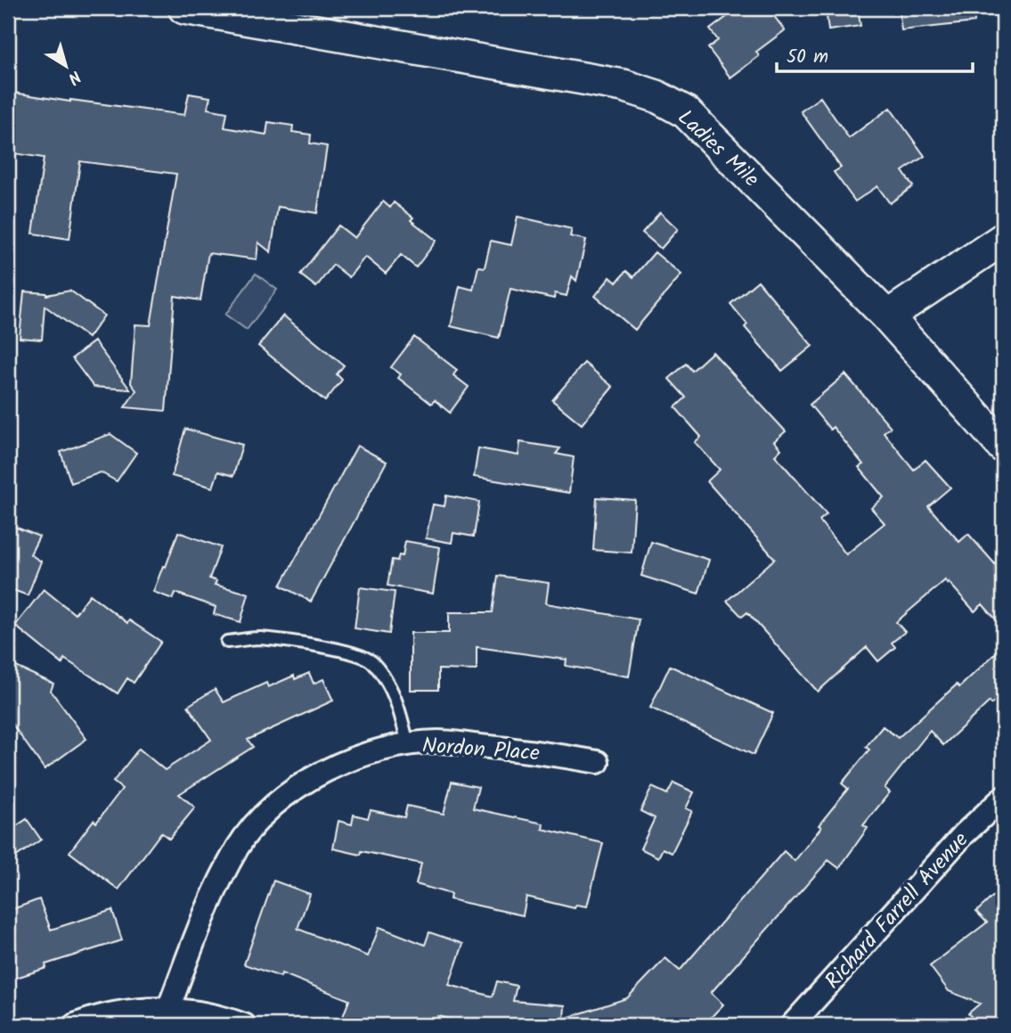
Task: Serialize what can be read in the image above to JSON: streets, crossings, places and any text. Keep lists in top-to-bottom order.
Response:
{
  "streets": {
    "main road": ["Ladies Mile"],
    "street": ["Nordon Place", "Richard Farrell Avenue"]
  },
  "scale_bar": "50 m",
  "north": "bottom right"
}
